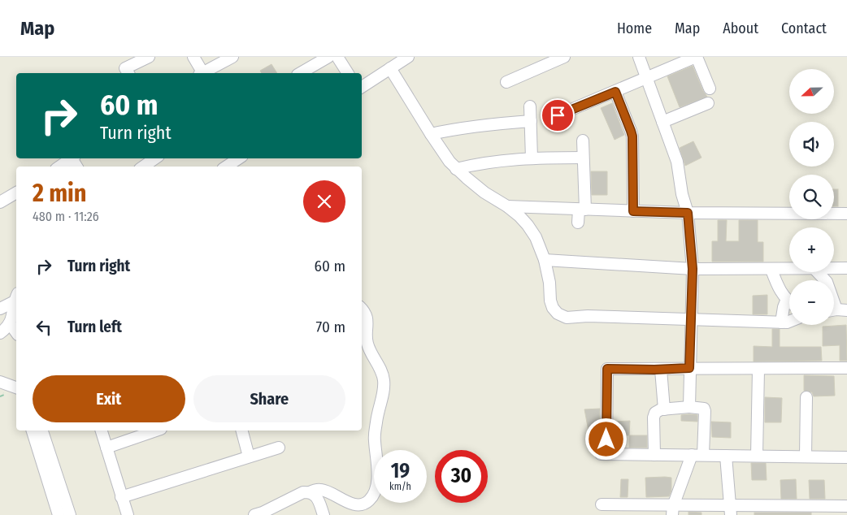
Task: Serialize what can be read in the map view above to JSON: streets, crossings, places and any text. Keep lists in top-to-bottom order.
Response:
{
  "north": "left",
  "page": {
    "header": "Map",
    "nav": [
      "Home",
      "Map",
      "About",
      "Contact"
    ],
    "map_buttons": ["+", "−"],
    "turn": ["60 m", "Turn right"],
    "heading": ["2 min", "480 m · 11:26"],
    "list": [
      {
        "name": "Turn right",
        "value": "60 m"
      },
      {
        "name": "Turn left",
        "value": "70 m"
      }
    ],
    "buttons": ["Exit", "Share"],
    "speed": "19 km/h",
    "limit": "30"
  }
}
